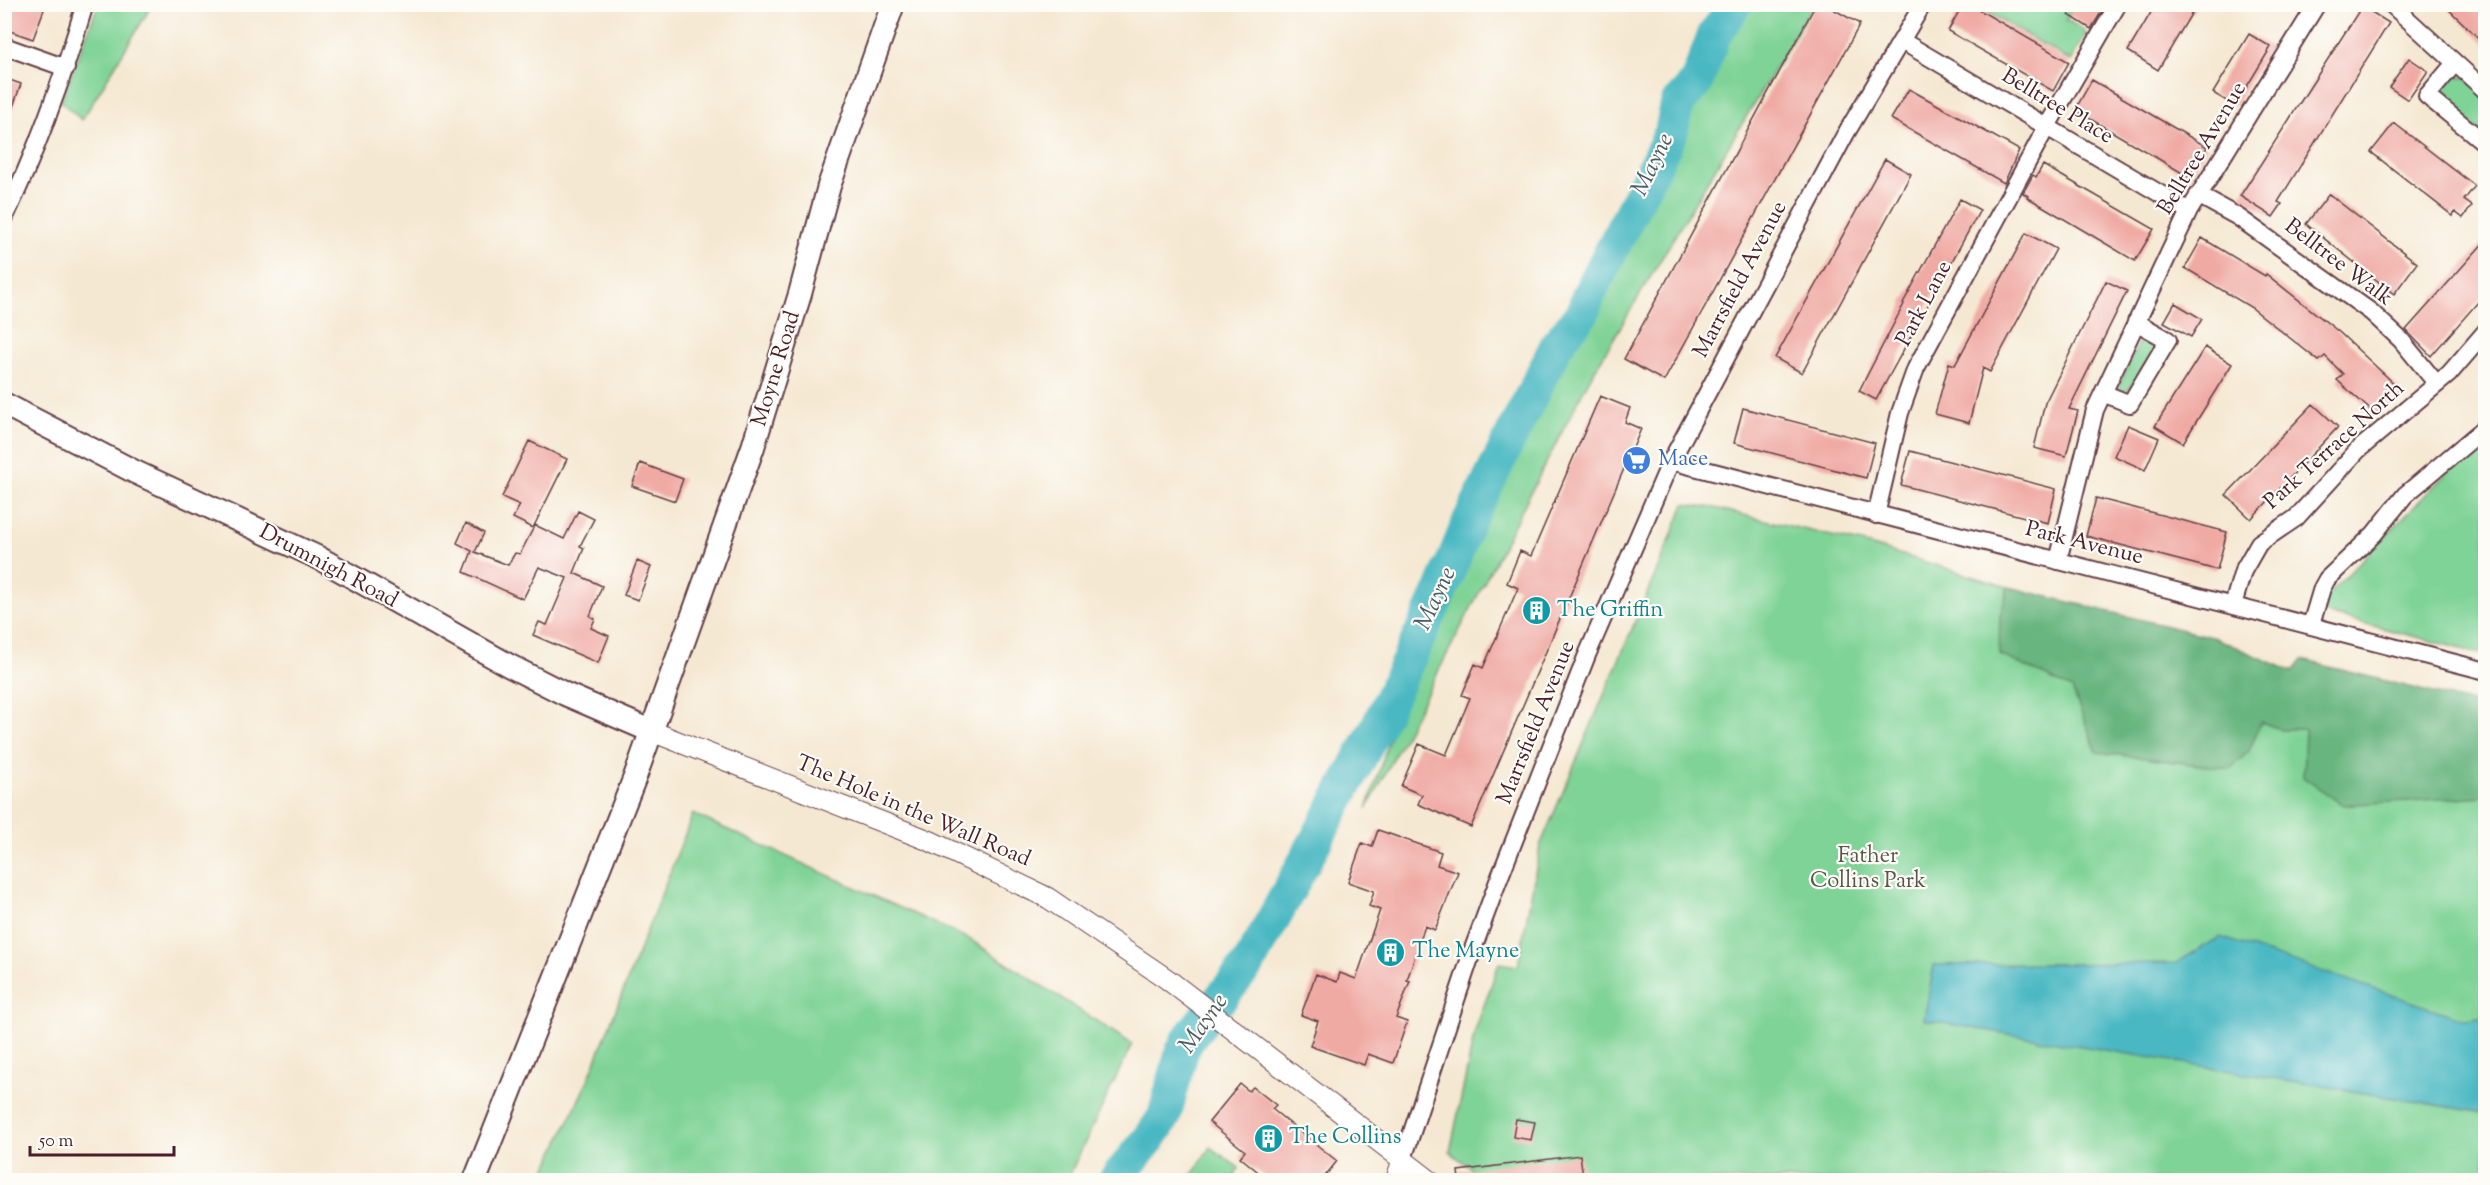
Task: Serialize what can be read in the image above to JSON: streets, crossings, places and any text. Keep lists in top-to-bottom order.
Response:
{
  "streets": {
    "main road": ["Moyne Road", "Drumnigh Road"],
    "street": [
      "Belltree Place",
      "Belltree Avenue",
      "Belltree Walk",
      "Marrsfield Avenue",
      "Park Lane",
      "Park Terrace North",
      "Park Avenue",
      "The Hole in the Wall Road"
    ]
  },
  "crossings": [
    ["Belltree Place", "Belltree Avenue"],
    ["Belltree Place", "Marrsfield Avenue"],
    ["Belltree Place", "Park Lane"],
    ["Belltree Avenue", "Belltree Walk"],
    ["Belltree Avenue", "Park Avenue"],
    ["Belltree Walk", "Park Terrace North"],
    ["Marrsfield Avenue", "Park Avenue"],
    ["Marrsfield Avenue", "The Hole in the Wall Road"],
    ["Park Lane", "Park Avenue"],
    ["Moyne Road", "Drumnigh Road"],
    ["Moyne Road", "The Hole in the Wall Road"],
    ["Park Terrace North", "Park Avenue"],
    ["Drumnigh Road", "The Hole in the Wall Road"]
  ],
  "water": ["Mayne"],
  "parks": ["Father Collins Park"],
  "places": {
    "supermarket": ["Mace"],
    "building": ["The Griffin", "The Mayne", "The Collins"]
  },
  "scale_bar": "50 m"
}
